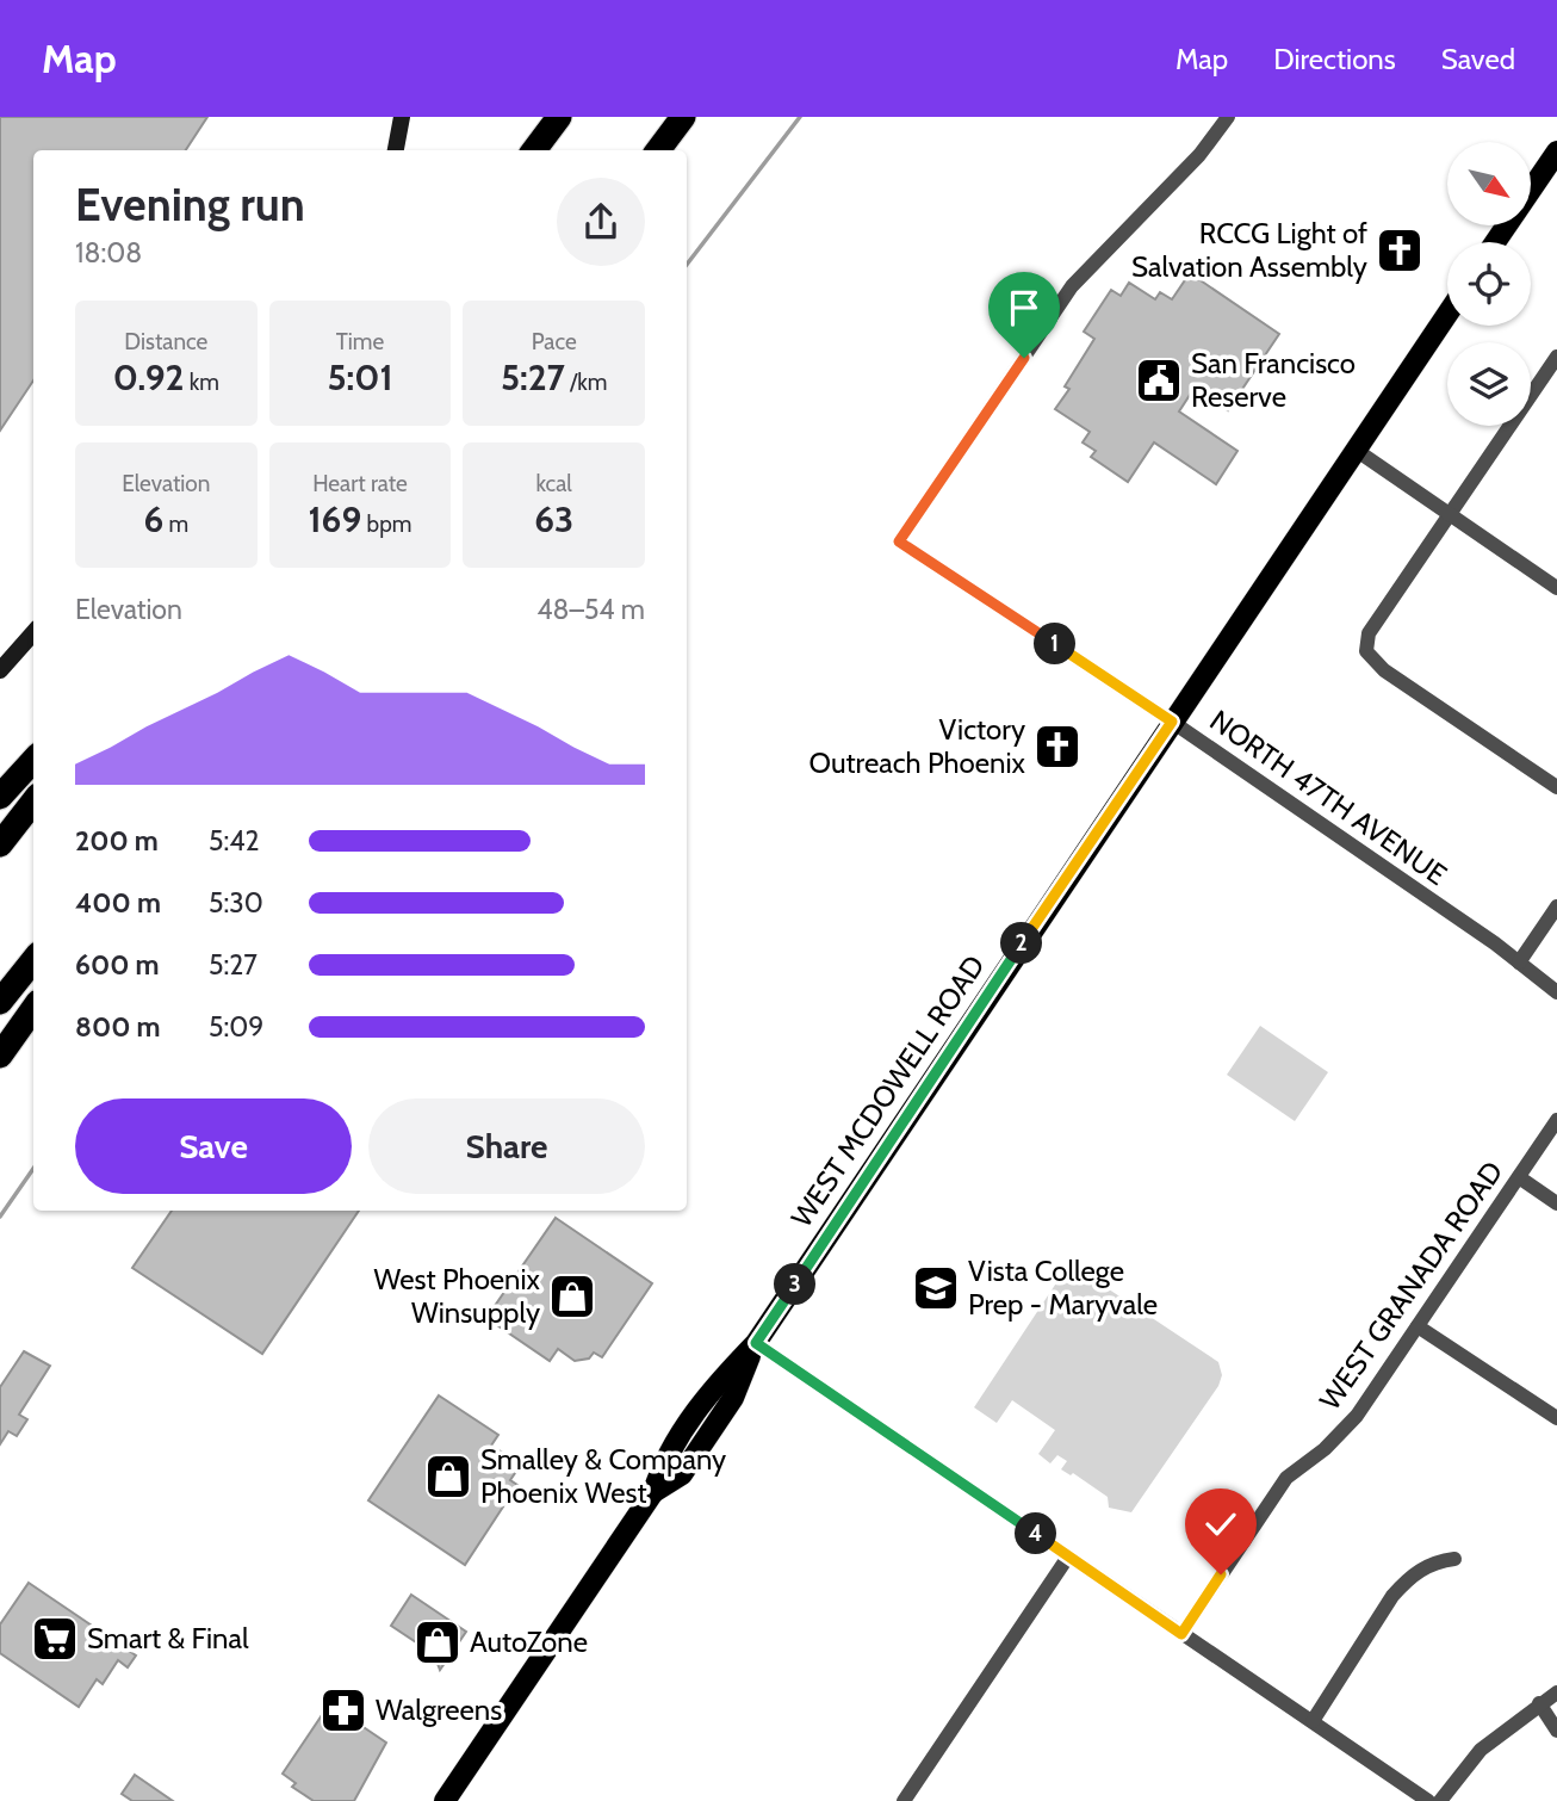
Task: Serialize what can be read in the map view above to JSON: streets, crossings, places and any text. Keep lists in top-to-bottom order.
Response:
{
  "streets": {
    "main road": ["WEST MCDOWELL ROAD"],
    "street": ["NORTH 47TH AVENUE", "WEST GRANADA ROAD"]
  },
  "crossings": [
    ["NORTH 47TH AVENUE", "WEST MCDOWELL ROAD"]
  ],
  "places": {
    "church": ["RCCG Light of Salvation Assembly", "Victory Outreach Phoenix"],
    "public building": ["San Francisco Reserve"],
    "school or university": ["Vista College Prep - Maryvale"],
    "shop": ["West Phoenix Winsupply", "Smalley & Company Phoenix West", "AutoZone"],
    "supermarket": ["Smart & Final"],
    "pharmacy": ["Walgreens"]
  },
  "north": "bottom right",
  "page": {
    "header": "Map",
    "nav": ["Map", "Directions", "Saved"],
    "heading": ["Evening run", "18:08"],
    "stats": [
      ["Distance", "0.92 km"],
      ["Time", "5:01"],
      ["Pace", "5:27 /km"],
      ["Elevation", "6 m"],
      ["Heart rate", "169 bpm"],
      ["kcal", "63"]
    ],
    "chart": ["Elevation", "48–54 m"],
    "pins": [
      "1",
      "2",
      "3",
      "4"
    ],
    "list": [
      {
        "name": "200 m",
        "note": "5:42"
      },
      {
        "name": "400 m",
        "note": "5:30"
      },
      {
        "name": "600 m",
        "note": "5:27"
      },
      {
        "name": "800 m",
        "note": "5:09"
      }
    ],
    "buttons": ["Save", "Share"]
  }
}
